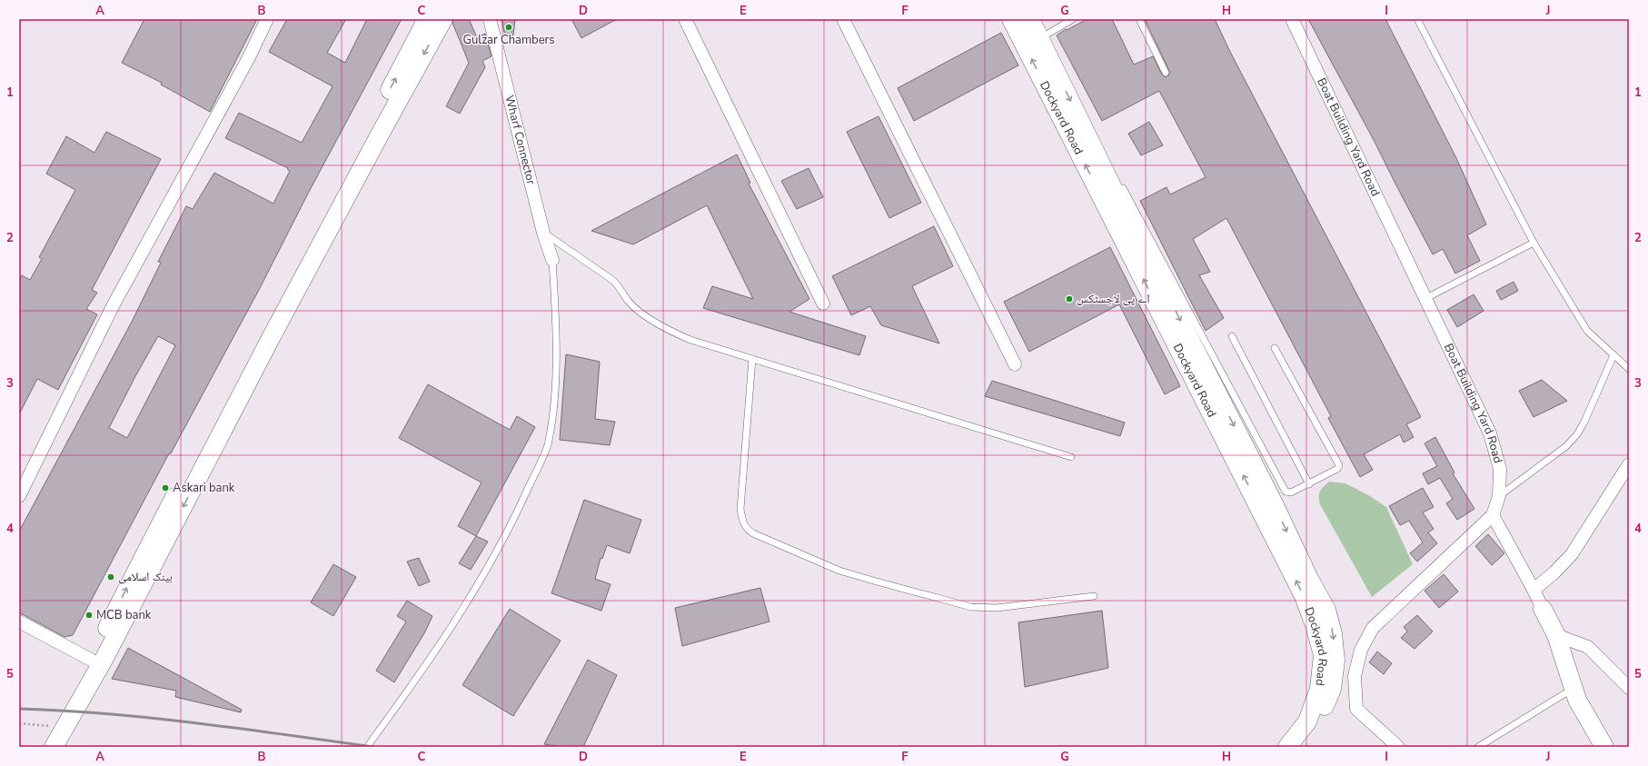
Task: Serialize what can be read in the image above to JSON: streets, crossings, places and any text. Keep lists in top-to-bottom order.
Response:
{
  "streets": {
    "street": ["Dockyard Road", "Boat Building Yard Road", "Wharf Connector"]
  },
  "places": [
    "Gulzar Chambers",
    "اے پی لاجسٹکس",
    "Askari bank",
    "بینک اسلامی",
    "MCB bank"
  ],
  "grid": {
    "columns": [
      "A",
      "B",
      "C",
      "D",
      "E",
      "F",
      "G",
      "H",
      "I",
      "J"
    ],
    "rows": [
      "1",
      "2",
      "3",
      "4",
      "5"
    ]
  }
}
